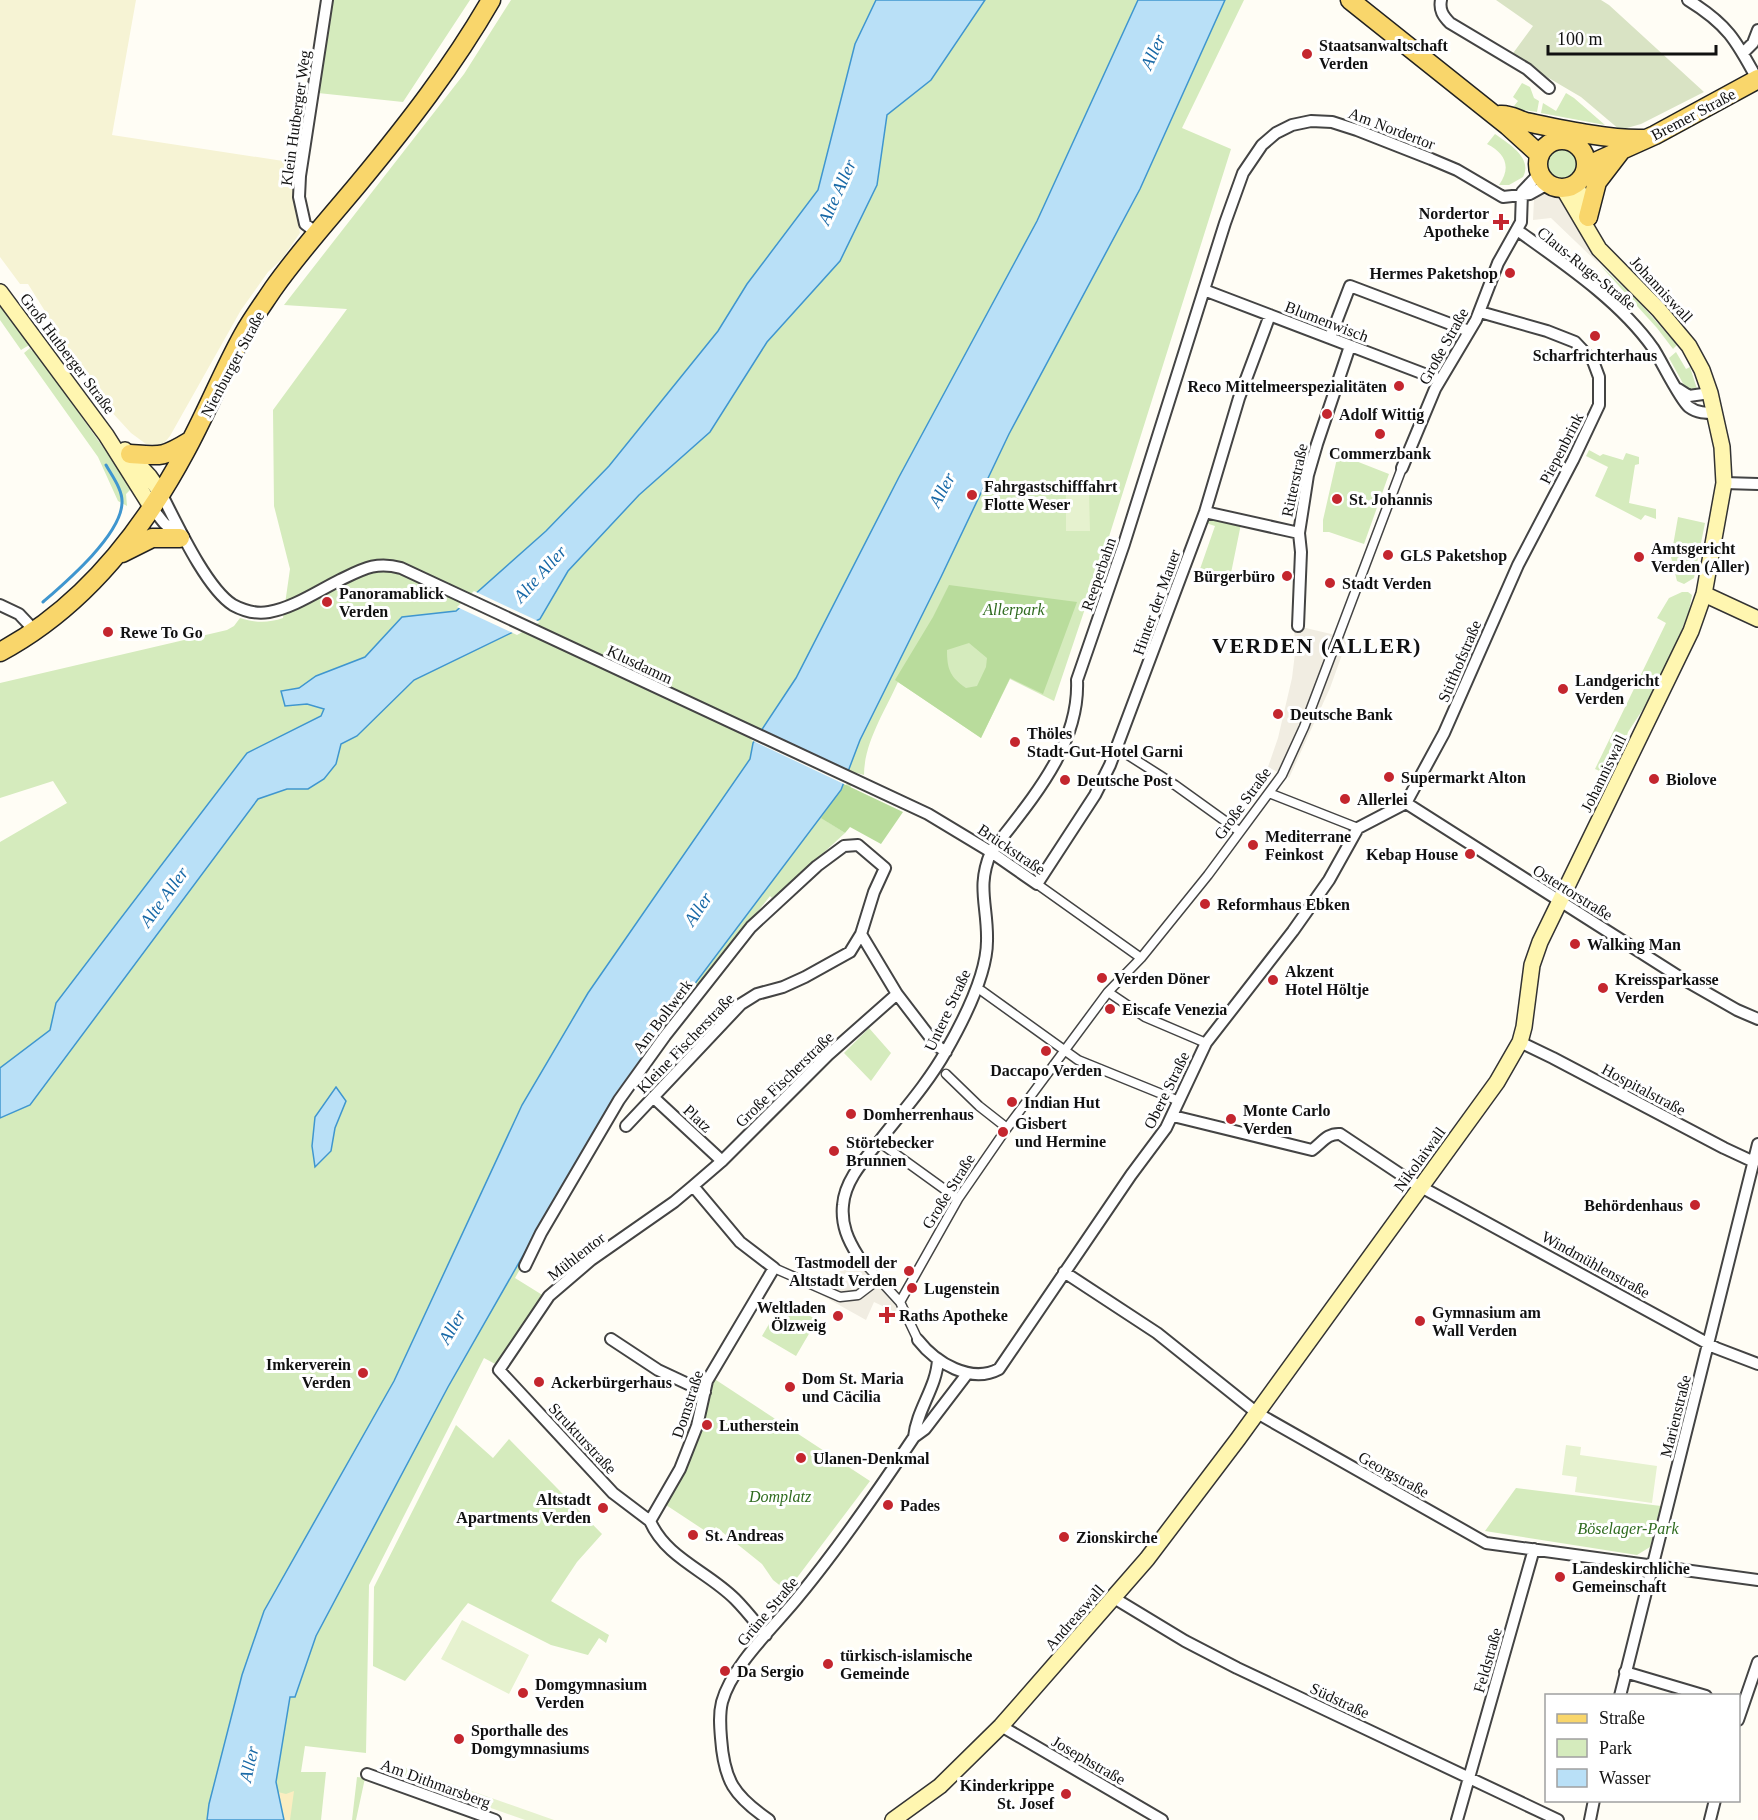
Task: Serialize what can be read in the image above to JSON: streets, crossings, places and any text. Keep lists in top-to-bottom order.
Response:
{
  "streets": {
    "main road": [
      "Bremer Straße",
      "Johanniswall",
      "Groß Hutberger Straße",
      "Nienburger Straße",
      "Nikolaiwall",
      "Andreaswall"
    ],
    "street": [
      "Klein Hutberger Weg",
      "Am Nordertor",
      "Claus-Ruge-Straße",
      "Blumenwisch",
      "Große Straße",
      "Piepenbrink",
      "Ritterstraße",
      "Reeperbahn",
      "Hinter der Mauer",
      "Stifthofstraße",
      "Klusdamm",
      "Brückstraße",
      "Ostertorstraße",
      "Untere Straße",
      "Am Bollwerk",
      "Kleine Fischerstraße",
      "Große Fischerstraße",
      "Hospitalstraße",
      "Obere Straße",
      "Platz",
      "Mühlentor",
      "Windmühlenstraße",
      "Domstraße",
      "Marienstraße",
      "Strukturstraße",
      "Georgstraße",
      "Grüne Straße",
      "Feldstraße",
      "Südstraße",
      "Josephstraße",
      "Am Dithmarsberg"
    ]
  },
  "crossings": [
    ["Klein Hutberger Weg", "Nienburger Straße"],
    ["Am Nordertor", "Blumenwisch"],
    ["Am Nordertor", "Große Straße"],
    ["Am Nordertor", "Reeperbahn"],
    ["Claus-Ruge-Straße", "Johanniswall"],
    ["Claus-Ruge-Straße", "Große Straße"],
    ["Johanniswall", "Ostertorstraße"],
    ["Johanniswall", "Nikolaiwall"],
    ["Blumenwisch", "Große Straße"],
    ["Blumenwisch", "Ritterstraße"],
    ["Blumenwisch", "Reeperbahn"],
    ["Blumenwisch", "Hinter der Mauer"],
    ["Große Straße", "Piepenbrink"],
    ["Große Straße", "Brückstraße"],
    ["Groß Hutberger Straße", "Nienburger Straße"],
    ["Groß Hutberger Straße", "Klusdamm"],
    ["Piepenbrink", "Stifthofstraße"],
    ["Reeperbahn", "Brückstraße"],
    ["Reeperbahn", "Untere Straße"],
    ["Hinter der Mauer", "Brückstraße"],
    ["Stifthofstraße", "Ostertorstraße"],
    ["Klusdamm", "Brückstraße"],
    ["Brückstraße", "Untere Straße"],
    ["Ostertorstraße", "Nikolaiwall"],
    ["Am Bollwerk", "Kleine Fischerstraße"],
    ["Kleine Fischerstraße", "Platz"],
    ["Große Fischerstraße", "Platz"],
    ["Große Fischerstraße", "Mühlentor"],
    ["Hospitalstraße", "Nikolaiwall"],
    ["Hospitalstraße", "Marienstraße"],
    ["Obere Straße", "Windmühlenstraße"],
    ["Obere Straße", "Georgstraße"],
    ["Nikolaiwall", "Windmühlenstraße"],
    ["Nikolaiwall", "Georgstraße"],
    ["Nikolaiwall", "Andreaswall"],
    ["Mühlentor", "Strukturstraße"],
    ["Windmühlenstraße", "Marienstraße"],
    ["Domstraße", "Strukturstraße"],
    ["Marienstraße", "Georgstraße"],
    ["Georgstraße", "Andreaswall"],
    ["Georgstraße", "Feldstraße"],
    ["Andreaswall", "Südstraße"],
    ["Andreaswall", "Josephstraße"],
    ["Feldstraße", "Südstraße"]
  ],
  "districts": ["VERDEN (ALLER)"],
  "water": ["Aller", "Alte Aller"],
  "parks": ["Allerpark", "Domplatz", "Böselager-Park"],
  "places": {
    "other": [
      "Staatsanwaltschaft Verden",
      "Hermes Paketshop",
      "Scharfrichterhaus",
      "Reco Mittelmeerspezialitäten",
      "Adolf Wittig",
      "Commerzbank",
      "Fahrgastschifffahrt Flotte Weser",
      "St. Johannis",
      "GLS Paketshop",
      "Amtsgericht Verden (Aller)",
      "Bürgerbüro",
      "Stadt Verden",
      "Panoramablick Verden",
      "Rewe To Go",
      "Landgericht Verden",
      "Deutsche Bank",
      "Thöles Stadt-Gut-Hotel Garni",
      "Supermarkt Alton",
      "Biolove",
      "Deutsche Post",
      "Allerlei",
      "Mediterrane Feinkost",
      "Kebap House",
      "Reformhaus Ebken",
      "Walking Man",
      "Verden Döner",
      "Akzent Hotel Höltje",
      "Kreissparkasse Verden",
      "Eiscafe Venezia",
      "Daccapo Verden",
      "Indian Hut",
      "Domherrenhaus",
      "Monte Carlo Verden",
      "Gisbert und Hermine",
      "Störtebecker Brunnen",
      "Behördenhaus",
      "Tastmodell der Altstadt Verden",
      "Lugenstein",
      "Weltladen Ölzweig",
      "Gymnasium am Wall Verden",
      "Imkerverein Verden",
      "Ackerbürgerhaus",
      "Dom St. Maria und Cäcilia",
      "Lutherstein",
      "Ulanen-Denkmal",
      "Pades",
      "Altstadt Apartments Verden",
      "St. Andreas",
      "Zionskirche",
      "Landeskirchliche Gemeinschaft",
      "türkisch-islamische Gemeinde",
      "Da Sergio",
      "Domgymnasium Verden",
      "Sporthalle des Domgymnasiums",
      "Kinderkrippe St. Josef"
    ],
    "health": ["Nordertor Apotheke", "Raths Apotheke"]
  },
  "legend": ["Straße", "Park", "Wasser"],
  "scale_bar": "100 m"
}
